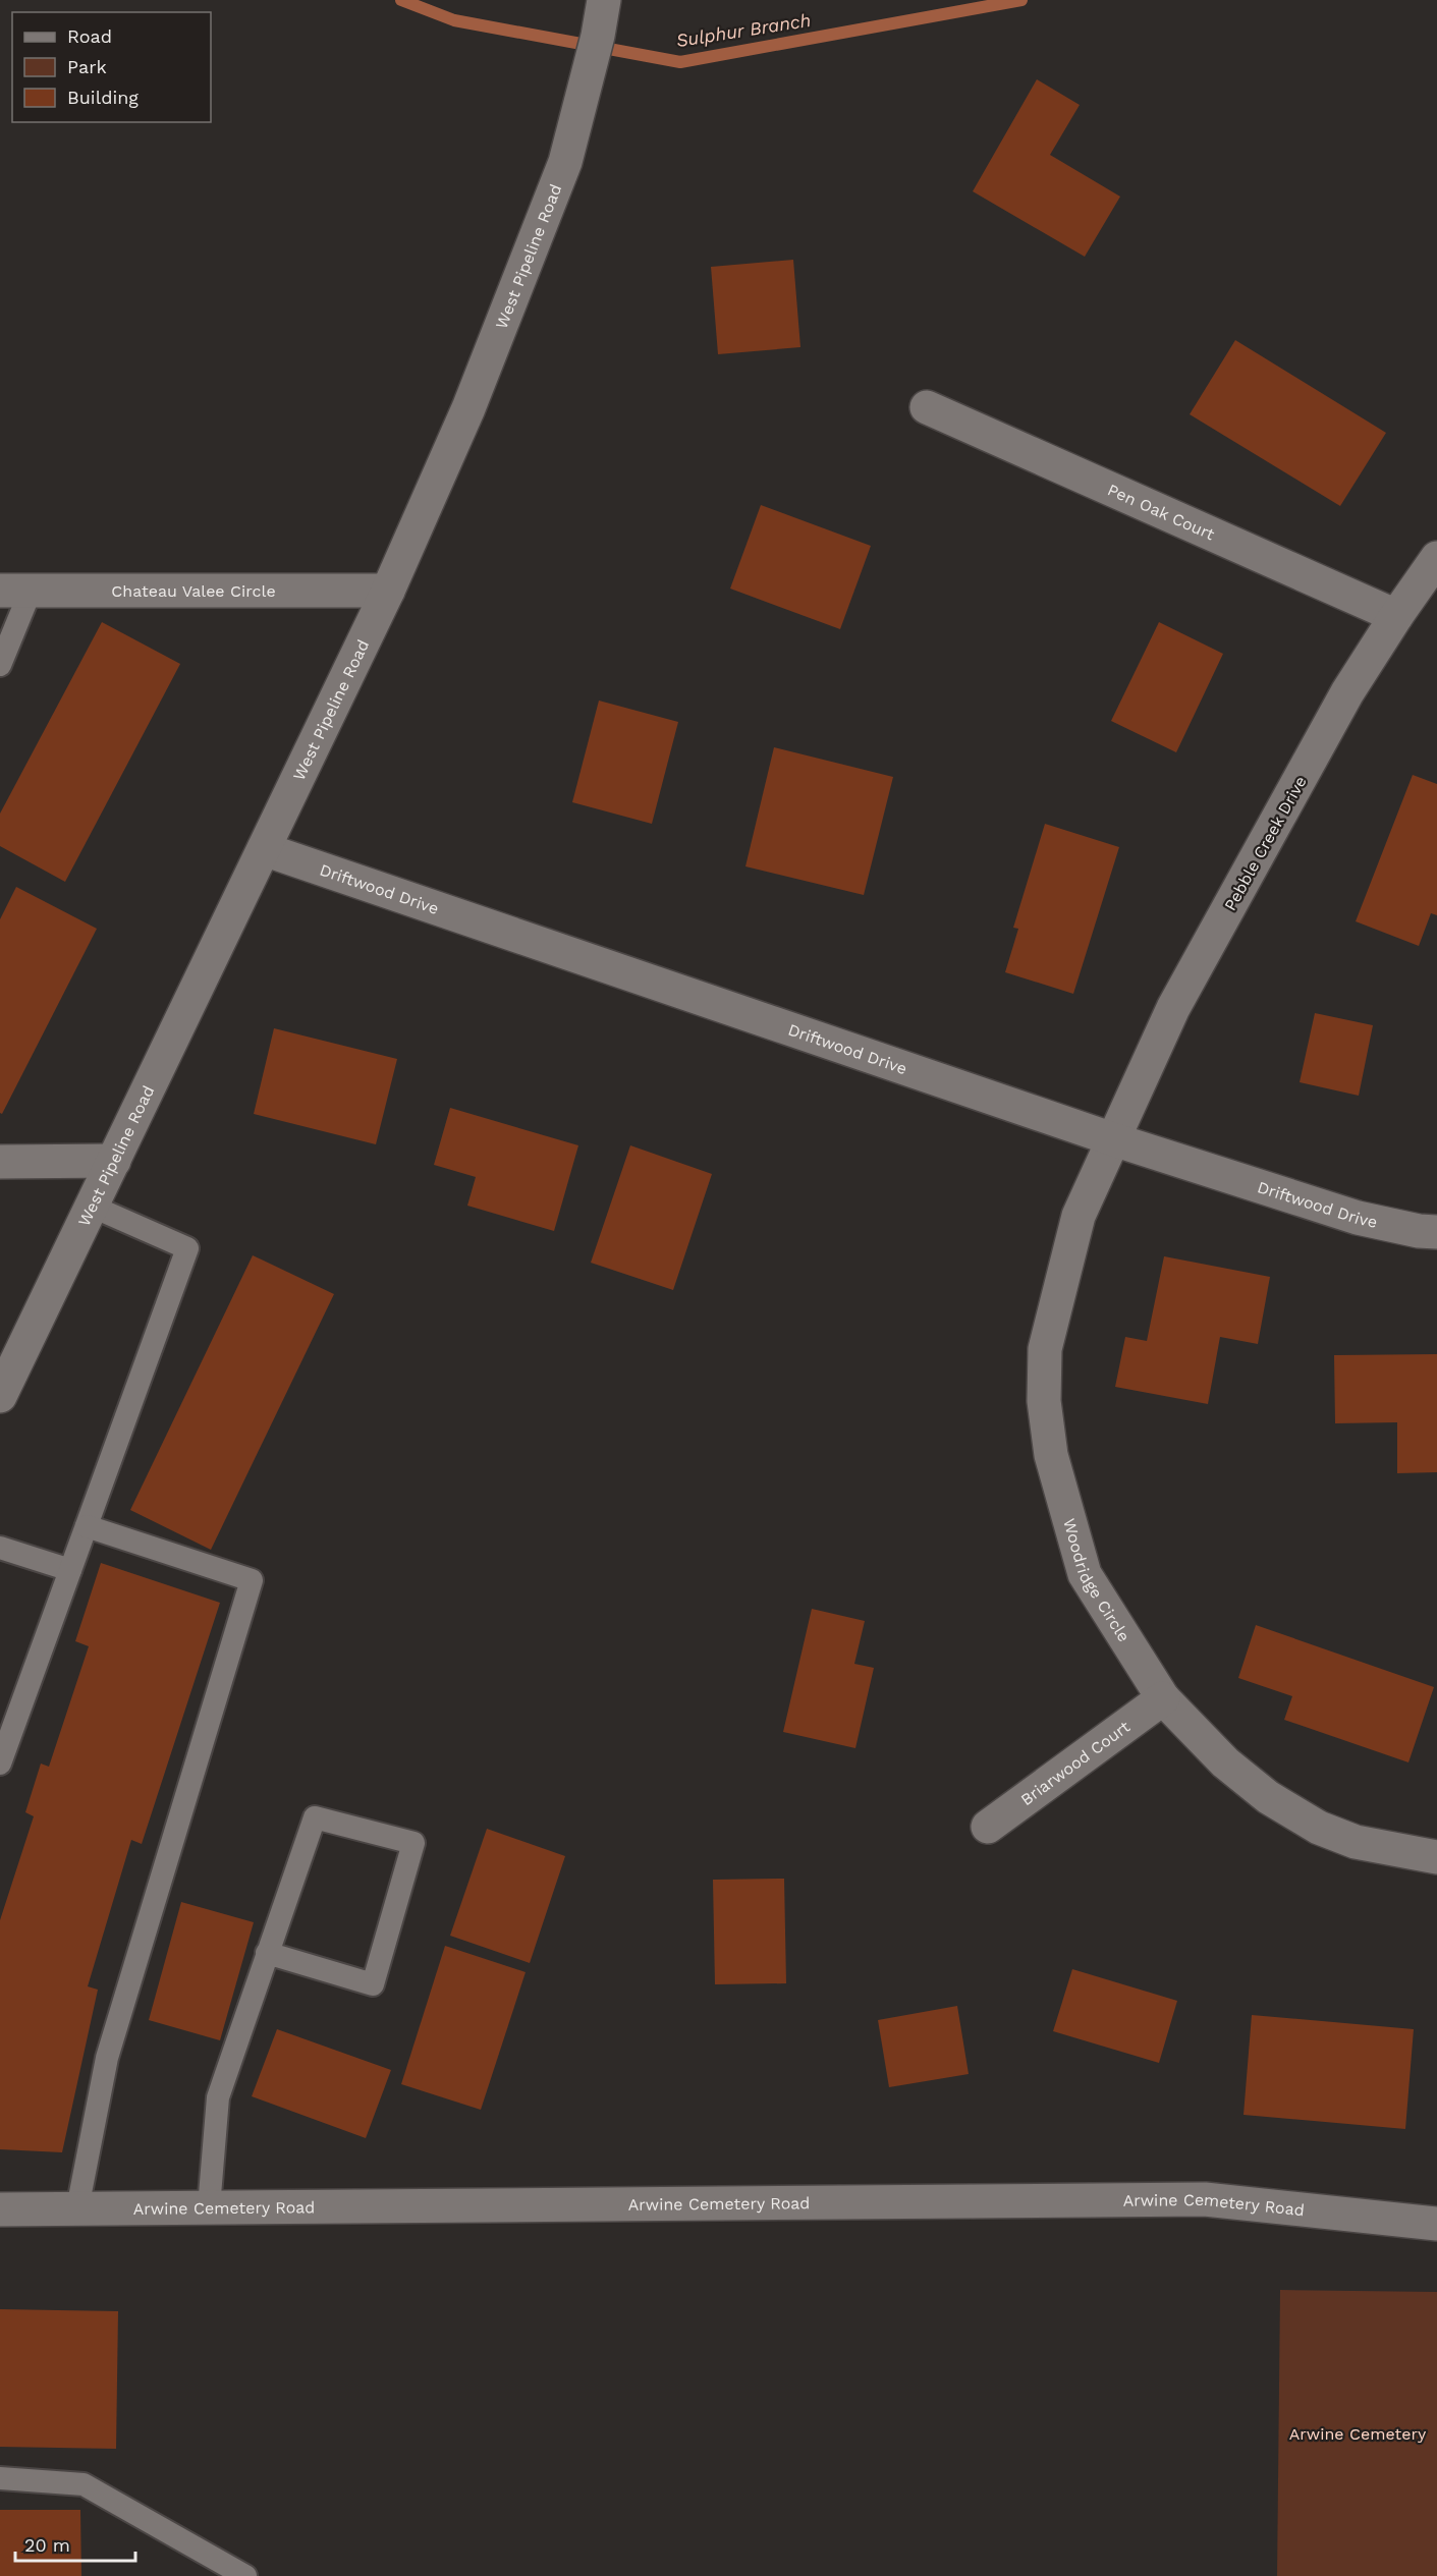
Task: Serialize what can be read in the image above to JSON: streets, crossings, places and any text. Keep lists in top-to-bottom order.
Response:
{
  "streets": {
    "street": [
      "West Pipeline Road",
      "Pen Oak Court",
      "Chateau Valee Circle",
      "Pebble Creek Drive",
      "Driftwood Drive",
      "Woodridge Circle",
      "Briarwood Court",
      "Arwine Cemetery Road"
    ]
  },
  "crossings": [
    ["West Pipeline Road", "Chateau Valee Circle"],
    ["West Pipeline Road", "Driftwood Drive"],
    ["Pen Oak Court", "Pebble Creek Drive"],
    ["Pebble Creek Drive", "Driftwood Drive"],
    ["Pebble Creek Drive", "Woodridge Circle"],
    ["Driftwood Drive", "Woodridge Circle"],
    ["Woodridge Circle", "Briarwood Court"]
  ],
  "water": ["Sulphur Branch"],
  "parks": ["Arwine Cemetery"],
  "legend": ["Road", "Park", "Building"],
  "scale_bar": "20 m"
}
